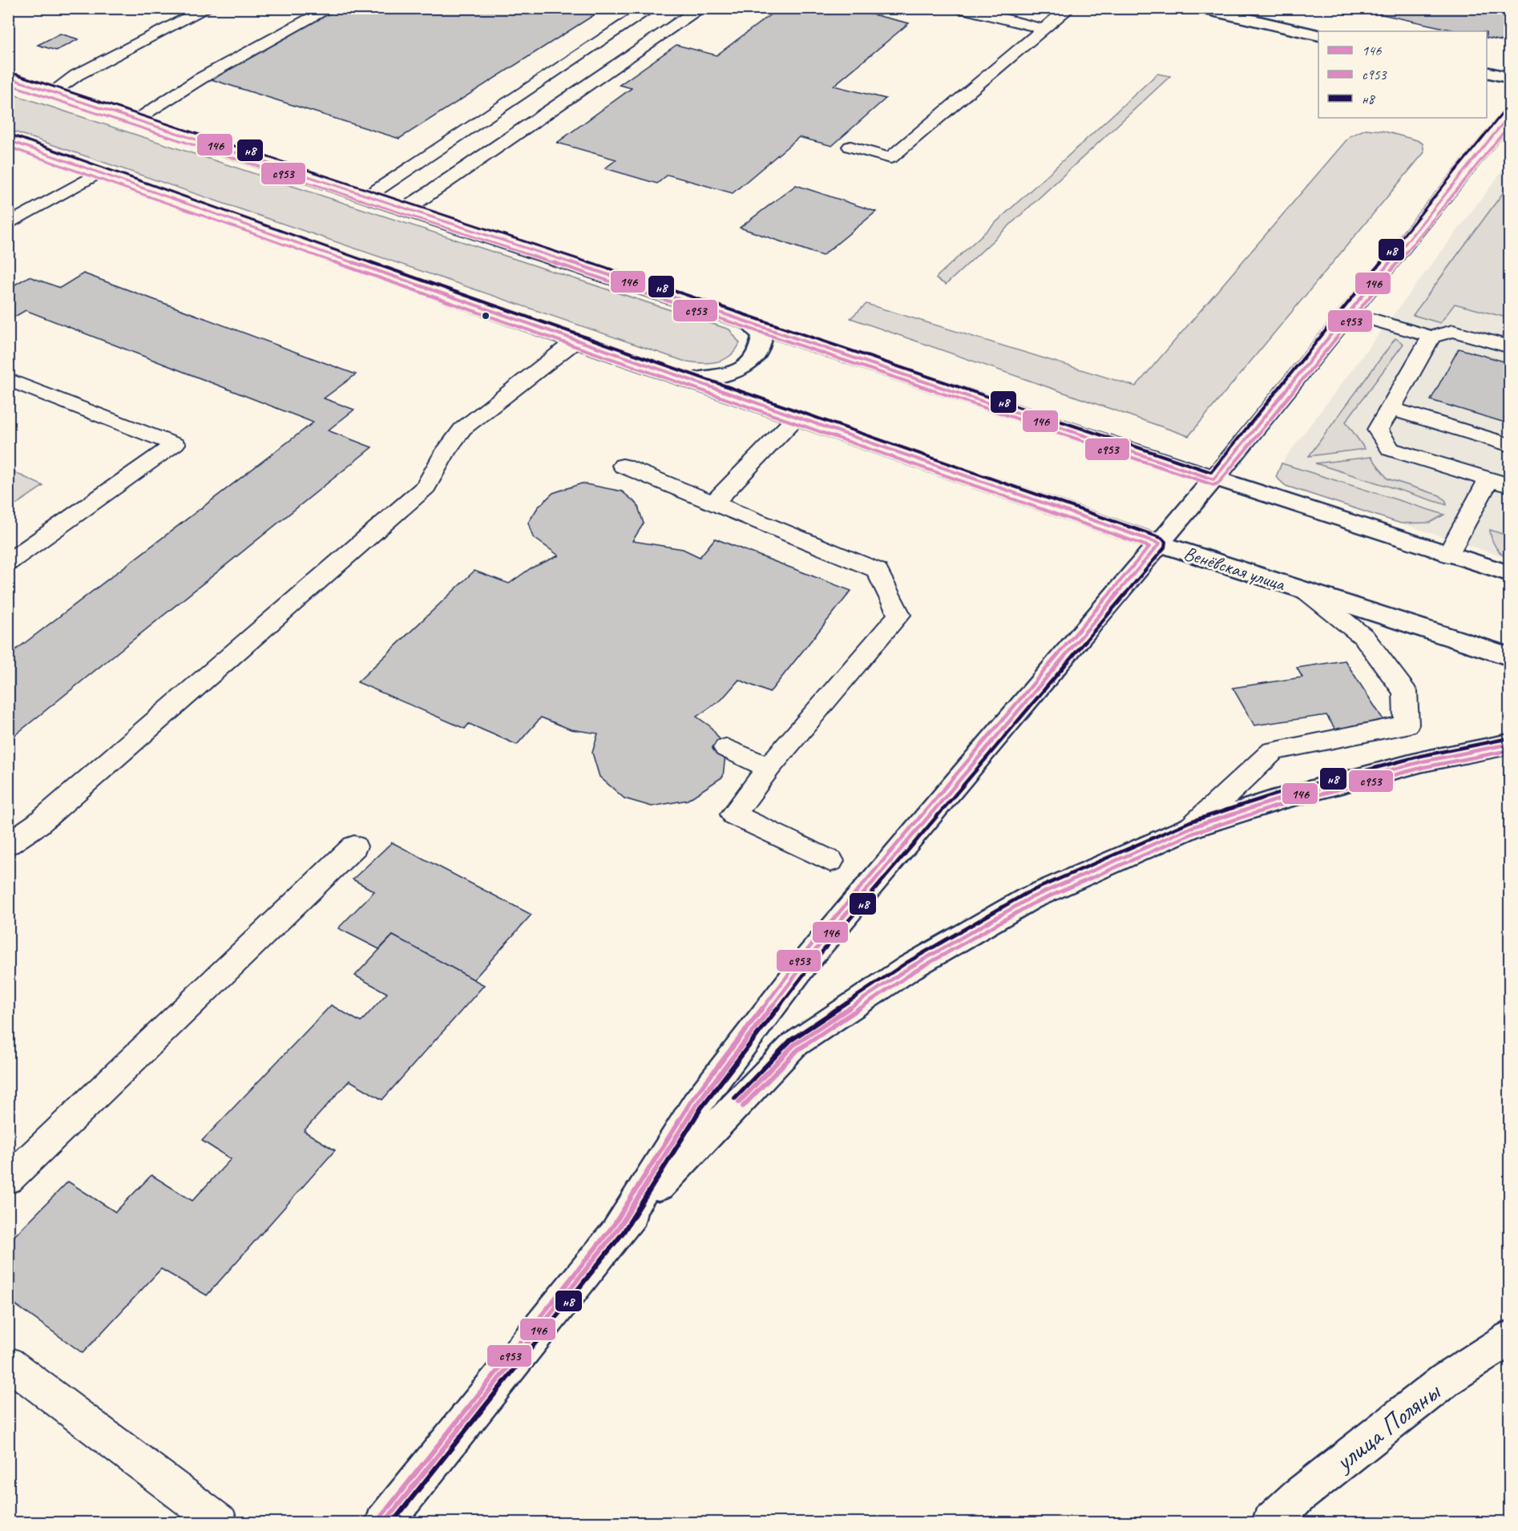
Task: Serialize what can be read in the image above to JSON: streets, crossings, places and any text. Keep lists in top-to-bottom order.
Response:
{
  "streets": {
    "main road": ["Венёвская улица", "улица Поляны"]
  },
  "lines": ["transit line н8", "transit line 146", "transit line с953"],
  "legend": ["146", "с953", "н8"]
}
